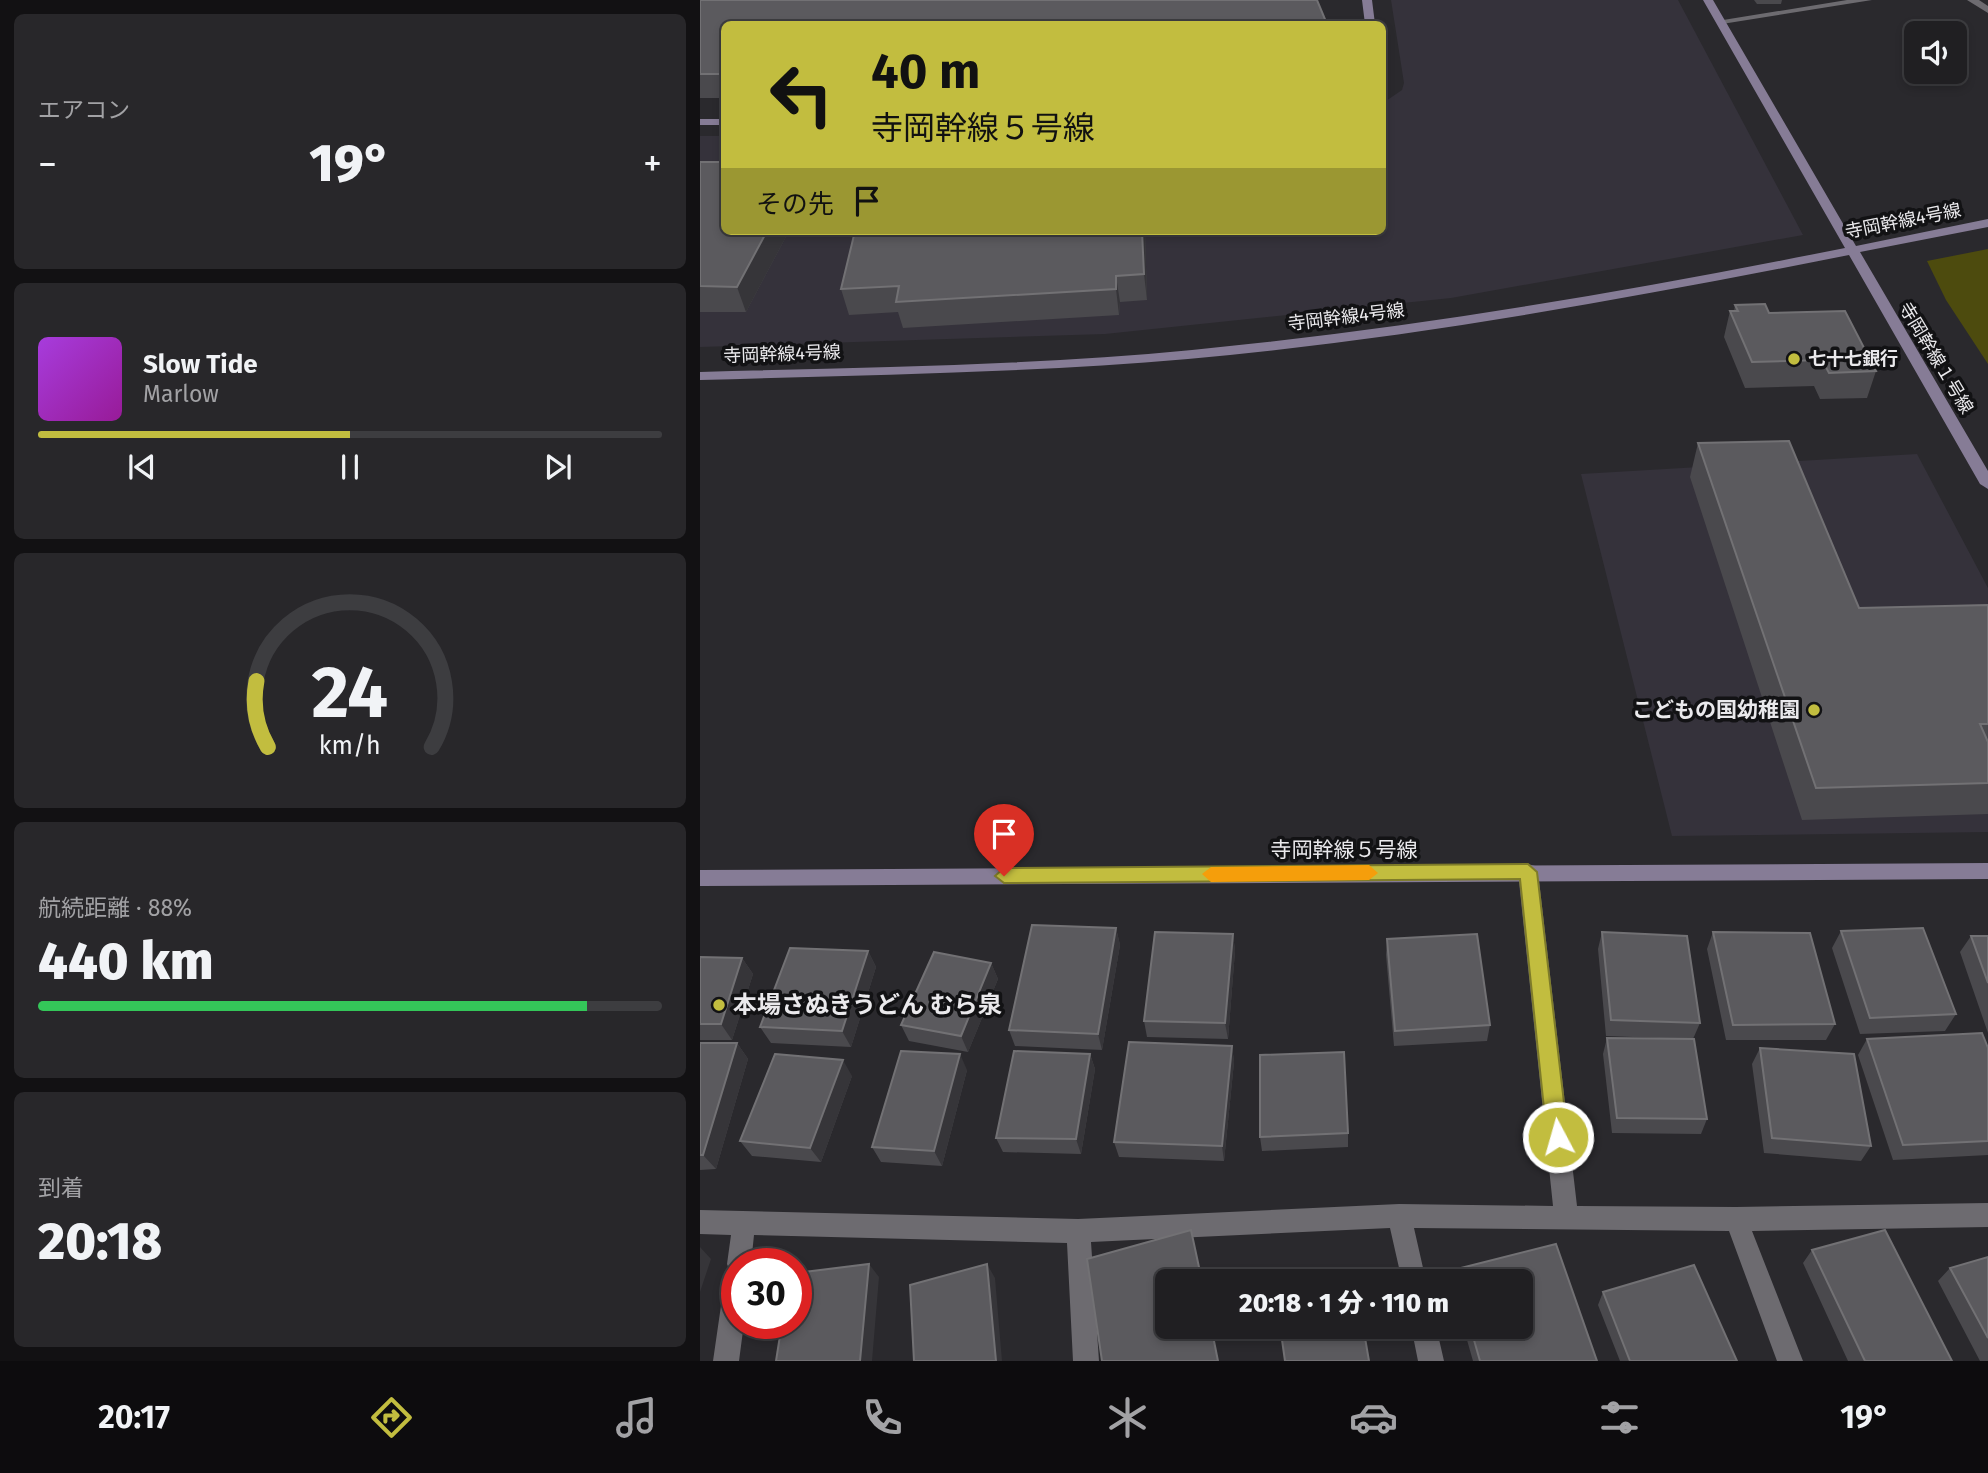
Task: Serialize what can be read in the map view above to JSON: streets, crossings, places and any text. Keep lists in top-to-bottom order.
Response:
{
  "streets": {
    "street": ["寺岡幹線4号線", "寺岡幹線１号線", "寺岡幹線５号線"]
  },
  "crossings": [
    ["寺岡幹線4号線", "寺岡幹線１号線"]
  ],
  "places": ["七十七銀行", "こどもの国幼稚園", "本場さぬきうどん むら泉"],
  "page": {
    "tile": [
      "エアコン",
      ["航続距離 · 88%", "440 km"],
      ["到着", "20:18"]
    ],
    "turn": ["40 m", "寺岡幹線５号線"],
    "heat": ["−", "19°", "+"],
    "then": "その先",
    "song": ["Slow Tide", "Marlow"],
    "limit": "30",
    "trip": "20:18 · 1 分 · 110 m",
    "tabs": ["20:17", "19°"],
    "gauge": ["24", "km/h"]
  }
}
